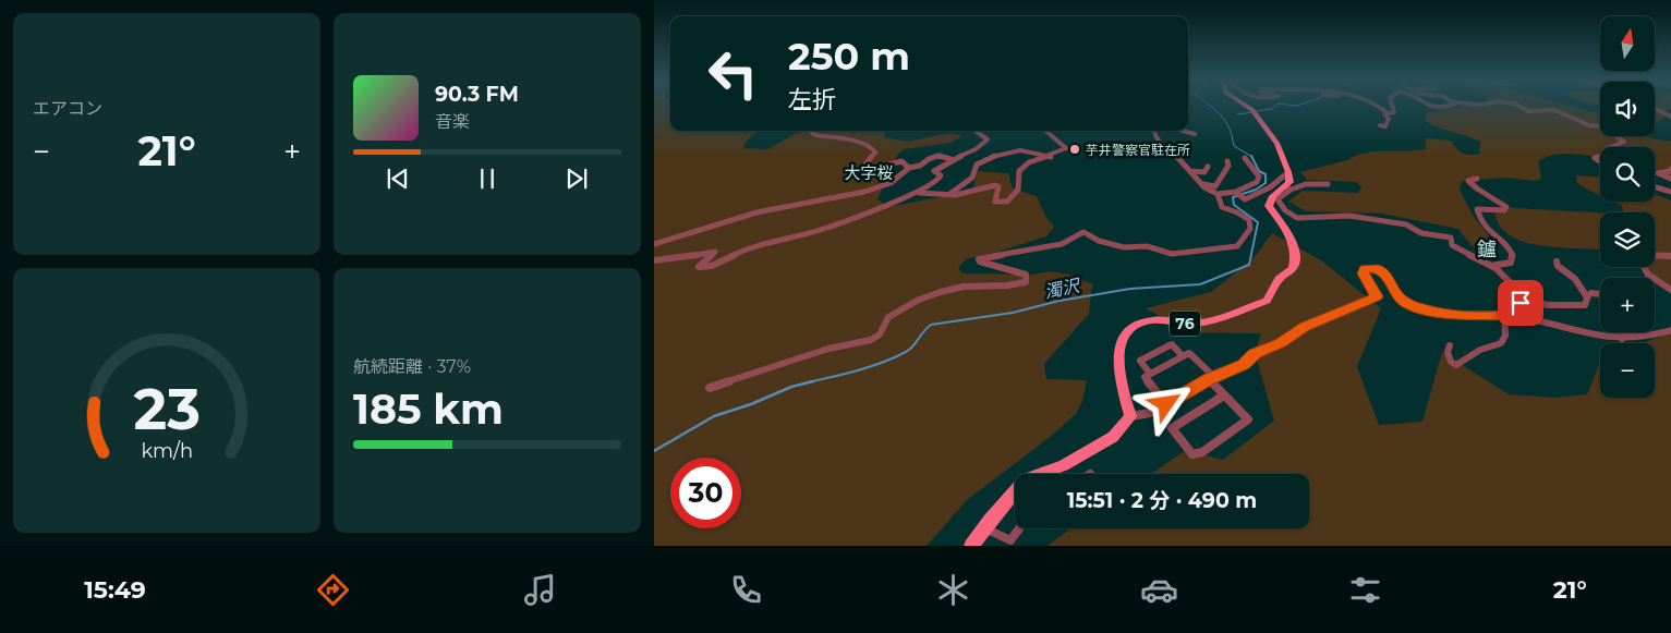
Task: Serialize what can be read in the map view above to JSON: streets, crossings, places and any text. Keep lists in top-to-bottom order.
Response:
{
  "streets": {
    "main road": ["76"]
  },
  "districts": ["大字桜", "鑪"],
  "water": ["濁沢"],
  "places": ["芋井警察官駐在所"],
  "north": "top",
  "page": {
    "tile": [
      "エアコン",
      ["航続距離 · 37%", "185 km"]
    ],
    "map_buttons": ["+", "−"],
    "turn": ["250 m", "左折"],
    "song": ["90.3 FM", "音楽"],
    "heat": ["−", "21°", "+"],
    "limit": "30",
    "trip": "15:51 · 2 分 · 490 m",
    "tabs": ["15:49", "21°"],
    "gauge": ["23", "km/h"]
  }
}
